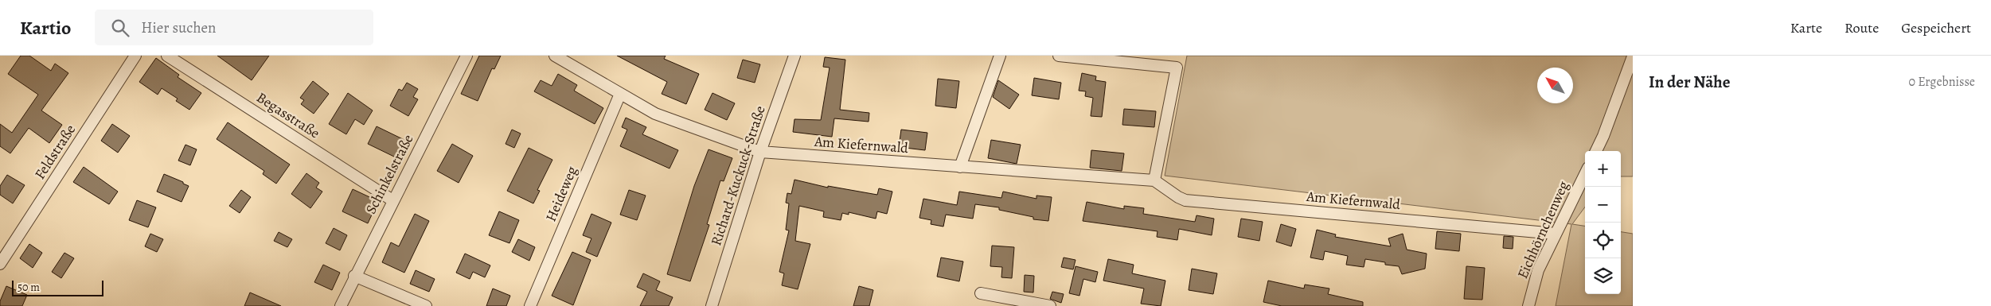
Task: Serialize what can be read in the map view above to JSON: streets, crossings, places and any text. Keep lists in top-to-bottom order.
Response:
{
  "streets": {
    "street": [
      "Begasstraße",
      "Am Kiefernwald",
      "Feldstraße",
      "Schinkelstraße",
      "Richard-Kuckuck-Straße",
      "Heideweg",
      "Eichhörnchenweg"
    ]
  },
  "crossings": [
    ["Begasstraße", "Schinkelstraße"],
    ["Am Kiefernwald", "Richard-Kuckuck-Straße"],
    ["Am Kiefernwald", "Heideweg"],
    ["Am Kiefernwald", "Eichhörnchenweg"]
  ],
  "scale_bar": "50 m",
  "north": "top left",
  "page": {
    "header": "Kartio",
    "search": "Hier suchen",
    "nav": ["Karte", "Route", "Gespeichert"],
    "heading": ["In der Nähe", "0 Ergebnisse"],
    "map_buttons": ["+", "−"],
    "scale": "50 m"
  }
}
